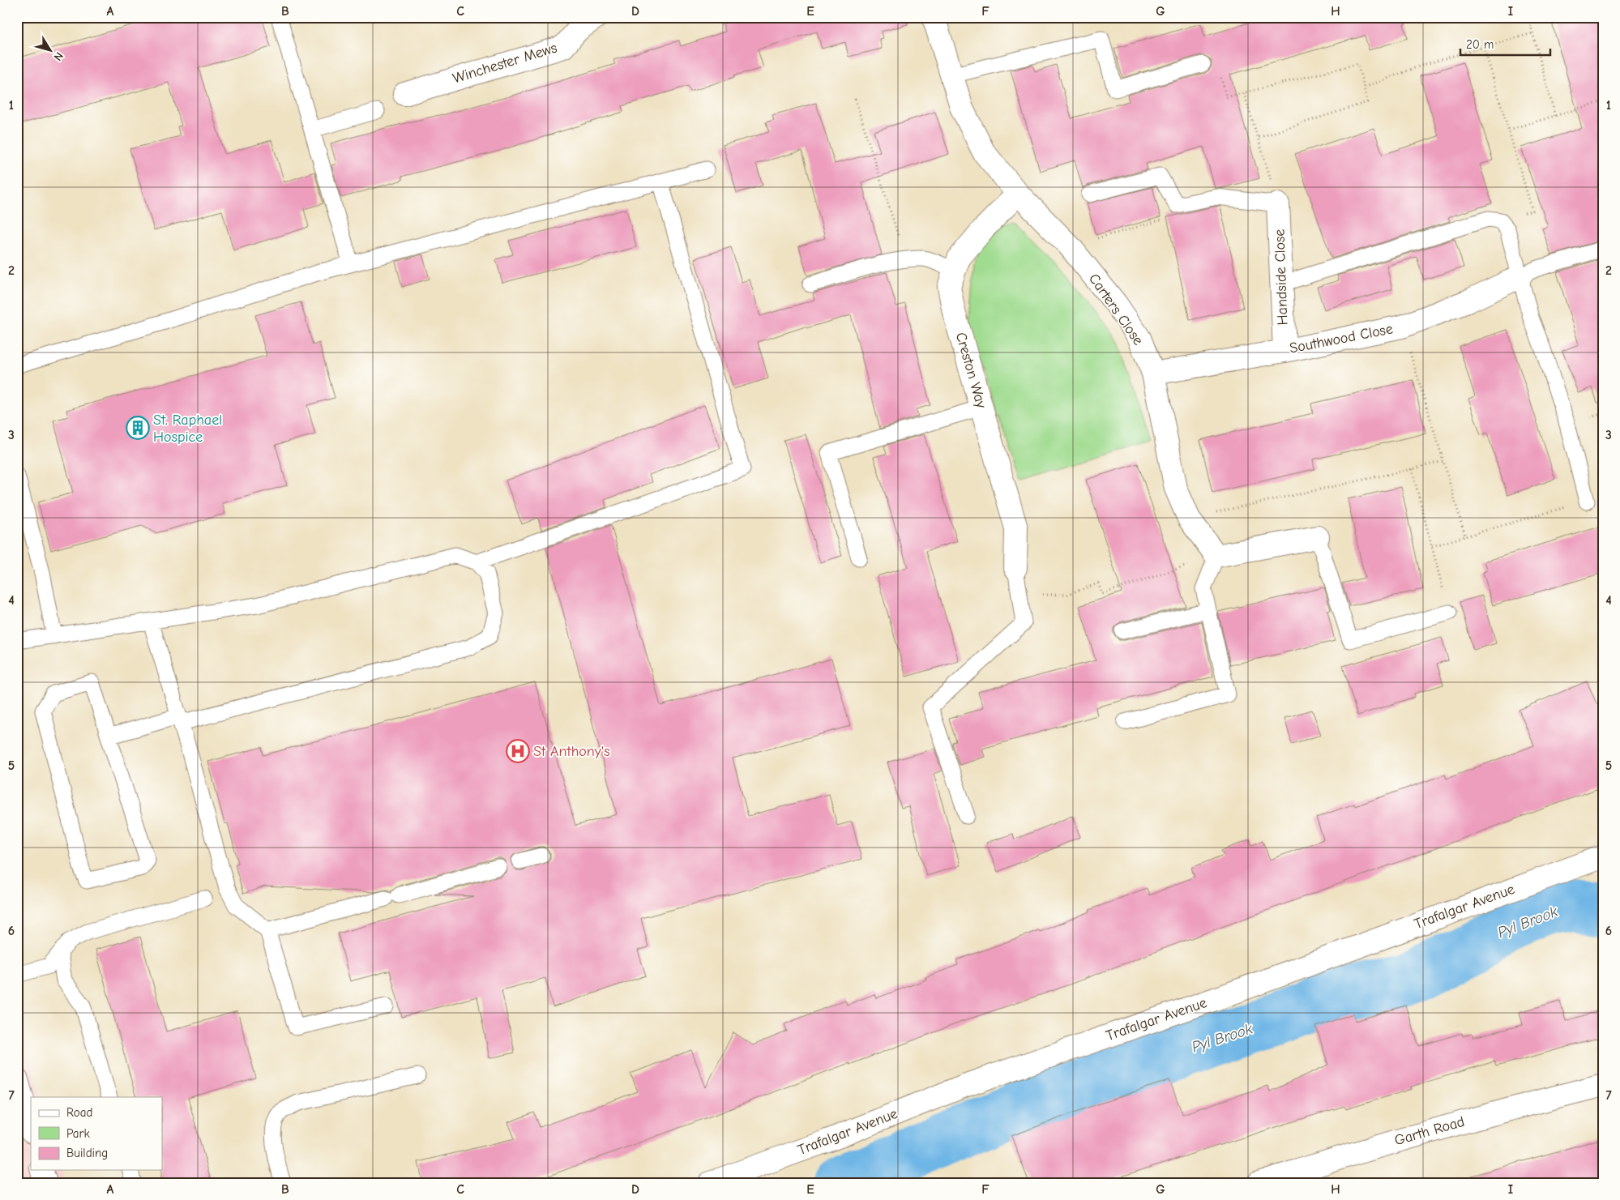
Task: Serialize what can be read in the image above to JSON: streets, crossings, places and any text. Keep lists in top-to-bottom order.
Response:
{
  "streets": {
    "main road": [
      "Winchester Mews",
      "Handside Close",
      "Carters Close",
      "Southwood Close",
      "Creston Way",
      "Trafalgar Avenue",
      "Garth Road"
    ]
  },
  "crossings": [
    ["Handside Close", "Southwood Close"],
    ["Carters Close", "Southwood Close"],
    ["Carters Close", "Creston Way"]
  ],
  "water": ["Pyl Brook"],
  "places": {
    "building": ["St. Raphael Hospice"],
    "hospital": ["St Anthony's"]
  },
  "legend": ["Road", "Park", "Building"],
  "scale_bar": "20 m",
  "north": "bottom right",
  "grid": {
    "columns": [
      "A",
      "B",
      "C",
      "D",
      "E",
      "F",
      "G",
      "H",
      "I"
    ],
    "rows": [
      "1",
      "2",
      "3",
      "4",
      "5",
      "6",
      "7"
    ]
  }
}
